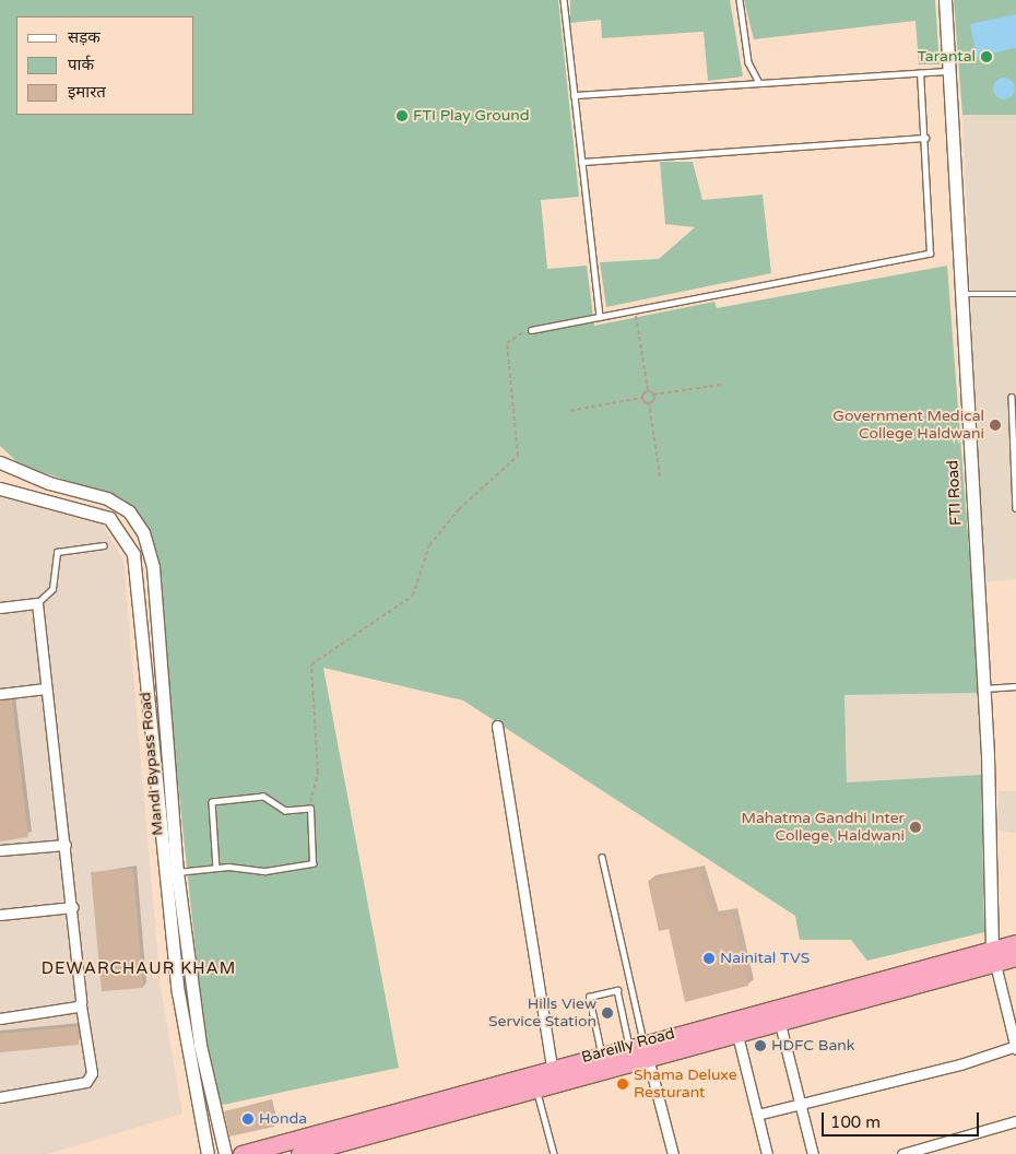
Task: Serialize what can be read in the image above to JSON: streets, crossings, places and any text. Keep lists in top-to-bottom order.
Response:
{
  "streets": {
    "highway": ["Bareilly Road"],
    "main road": ["FTI Road", "Mandi Bypass Road"]
  },
  "crossings": [
    ["FTI Road", "Bareilly Road"]
  ],
  "districts": ["DEWARCHAUR KHAM"],
  "places": [
    "Tarantal",
    "FTI Play Ground",
    "Government Medical College Haldwani",
    "Mahatma Gandhi Inter College, Haldwani",
    "Nainital TVS",
    "Hills View Service Station",
    "HDFC Bank",
    "Shama Deluxe Resturant",
    "Honda"
  ],
  "legend": ["सड़क", "पार्क", "इमारत"],
  "scale_bar": "100 m"
}
